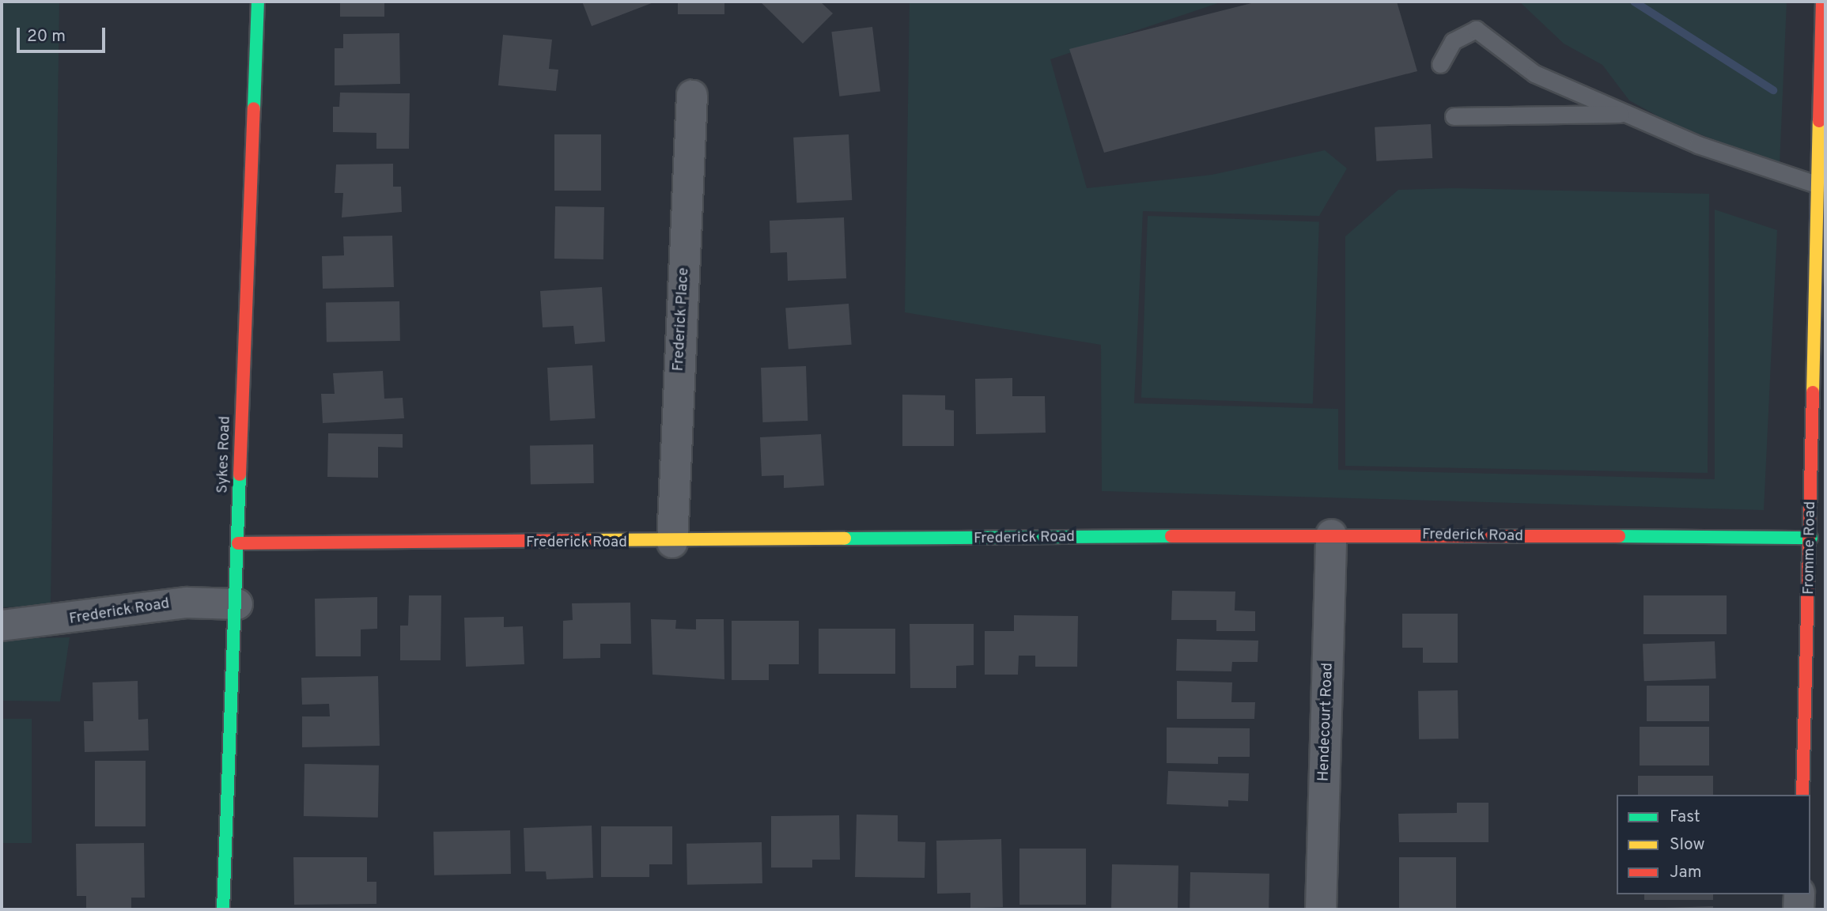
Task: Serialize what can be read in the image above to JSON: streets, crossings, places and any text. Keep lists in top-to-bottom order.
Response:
{
  "streets": {
    "street": [
      "Frederick Place",
      "Sykes Road",
      "Frederick Road",
      "Fromme Road",
      "Hendecourt Road"
    ]
  },
  "crossings": [
    ["Frederick Place", "Frederick Road"],
    ["Sykes Road", "Frederick Road"],
    ["Frederick Road", "Fromme Road"],
    ["Frederick Road", "Hendecourt Road"]
  ],
  "legend": ["Fast", "Slow", "Jam"],
  "scale_bar": "20 m"
}
